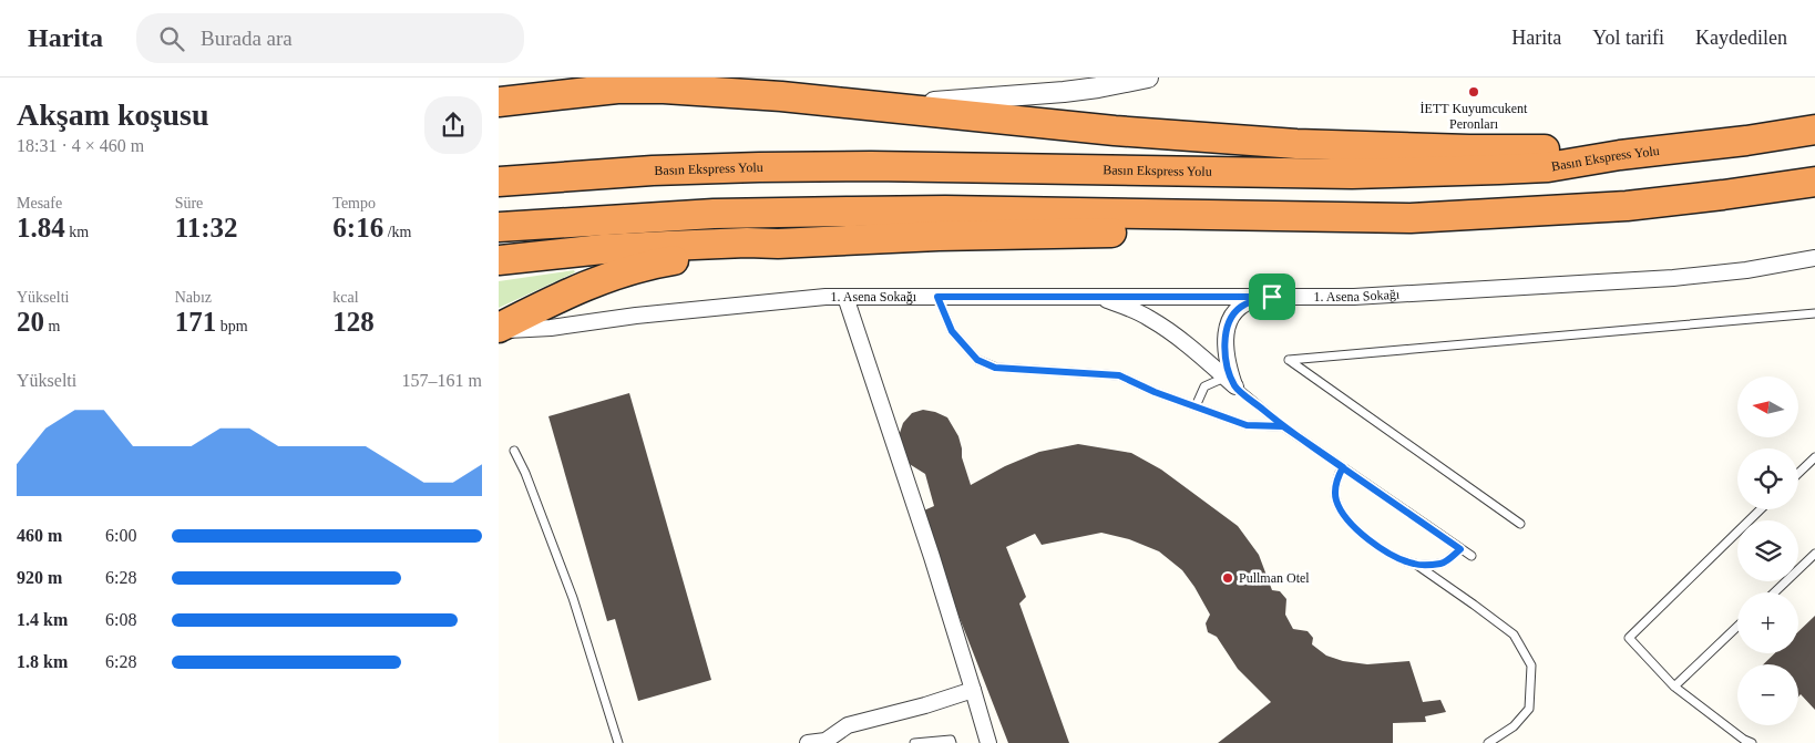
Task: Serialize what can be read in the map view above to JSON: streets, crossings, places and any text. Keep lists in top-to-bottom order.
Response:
{
  "streets": {
    "highway": ["Basın Ekspress Yolu"],
    "street": ["1. Asena Sokağı"]
  },
  "places": ["İETT Kuyumcukent Peronları", "Pullman Otel"],
  "north": "left",
  "page": {
    "header": "Harita",
    "search": "Burada ara",
    "nav": ["Harita", "Yol tarifi", "Kaydedilen"],
    "heading": ["Akşam koşusu", "18:31 · 4 × 460 m"],
    "stats": [
      ["Mesafe", "1.84 km"],
      ["Süre", "11:32"],
      ["Tempo", "6:16 /km"],
      ["Yükselti", "20 m"],
      ["Nabız", "171 bpm"],
      ["kcal", "128"]
    ],
    "chart": ["Yükselti", "157–161 m"],
    "map_buttons": ["+", "−"],
    "list": [
      {
        "name": "460 m",
        "note": "6:00"
      },
      {
        "name": "920 m",
        "note": "6:28"
      },
      {
        "name": "1.4 km",
        "note": "6:08"
      },
      {
        "name": "1.8 km",
        "note": "6:28"
      }
    ]
  }
}
